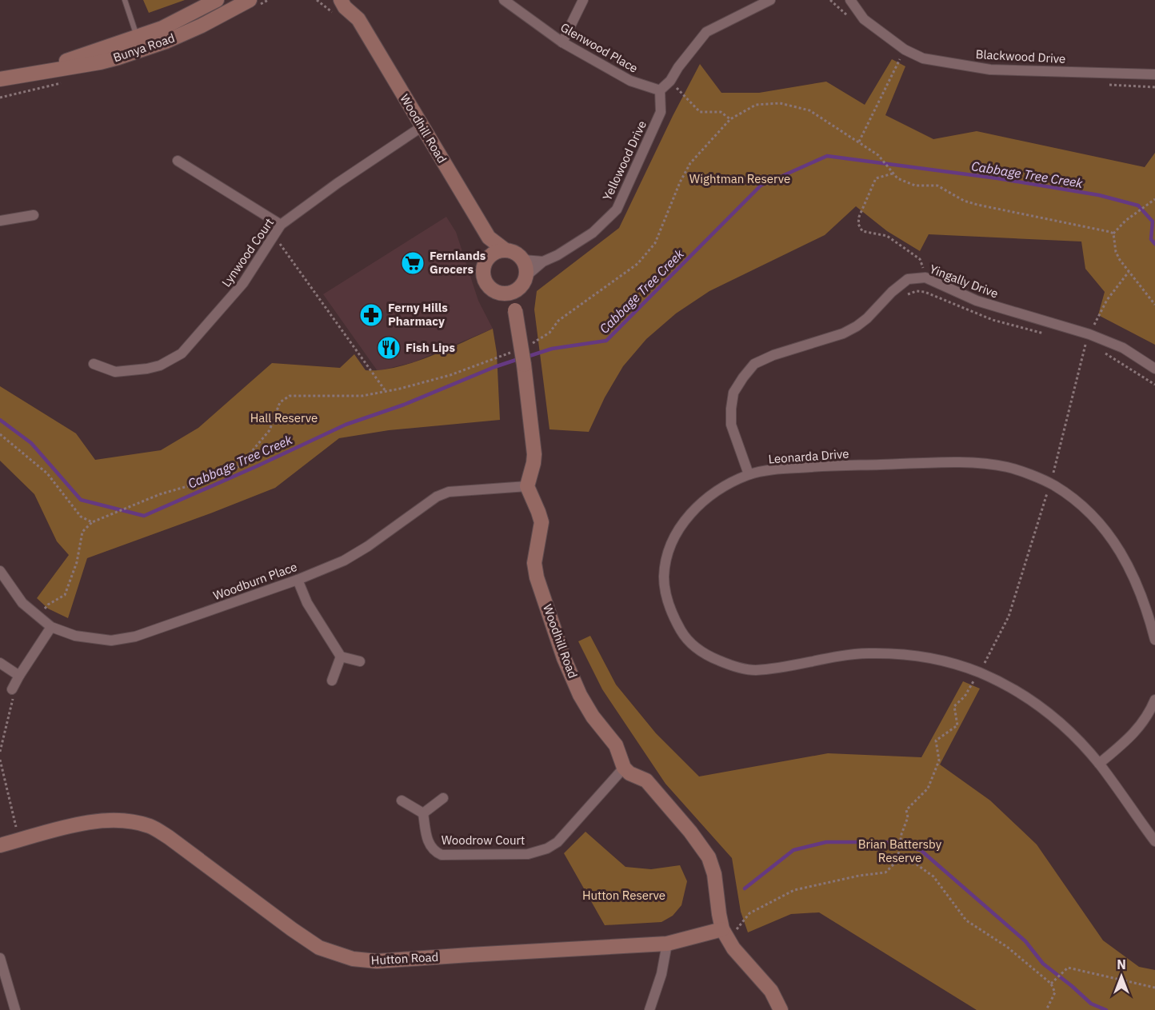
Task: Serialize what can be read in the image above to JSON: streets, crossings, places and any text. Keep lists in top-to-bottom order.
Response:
{
  "streets": {
    "street": [
      "Bunya Road",
      "Glenwood Place",
      "Blackwood Drive",
      "Woodhill Road",
      "Yellowood Drive",
      "Lynwood Court",
      "Yingally Drive",
      "Leonarda Drive",
      "Woodburn Place",
      "Woodrow Court",
      "Hutton Road"
    ]
  },
  "crossings": [
    ["Glenwood Place", "Yellowood Drive"],
    ["Woodhill Road", "Yellowood Drive"],
    ["Woodhill Road", "Lynwood Court"],
    ["Woodhill Road", "Woodburn Place"],
    ["Woodhill Road", "Woodrow Court"],
    ["Yingally Drive", "Leonarda Drive"]
  ],
  "water": ["Cabbage Tree Creek"],
  "parks": [
    "Wightman Reserve",
    "Hall Reserve",
    "Brian Battersby Reserve",
    "Hutton Reserve"
  ],
  "places": {
    "supermarket": ["Fernlands Grocers"],
    "pharmacy": ["Ferny Hills Pharmacy"],
    "restaurant": ["Fish Lips"]
  },
  "north": "top"
}
